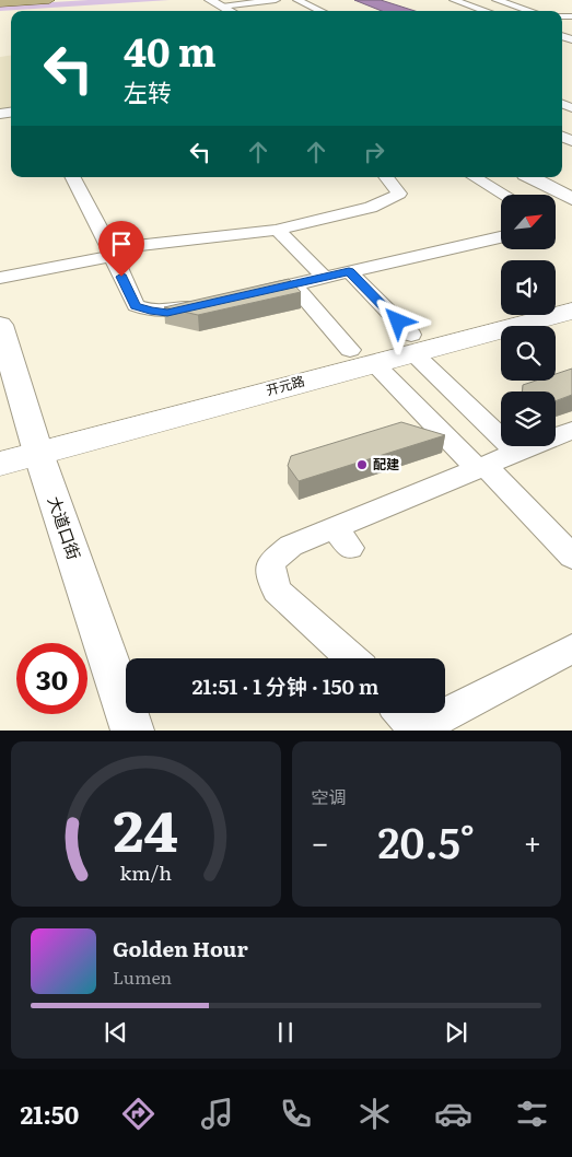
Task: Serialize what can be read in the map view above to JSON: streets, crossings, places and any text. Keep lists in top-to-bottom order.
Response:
{
  "streets": {
    "main road": ["开元路"],
    "street": ["大道口街"]
  },
  "crossings": [
    ["开元路", "大道口街"]
  ],
  "places": ["配建"],
  "north": "top right",
  "page": {
    "turn": ["40 m", "左转"],
    "limit": "30",
    "trip": "21:51 · 1 分钟 · 150 m",
    "tile": "空调",
    "heat": ["−", "20.5°", "+"],
    "song": ["Golden Hour", "Lumen"],
    "tabs": "21:50",
    "gauge": ["24", "km/h"]
  }
}
